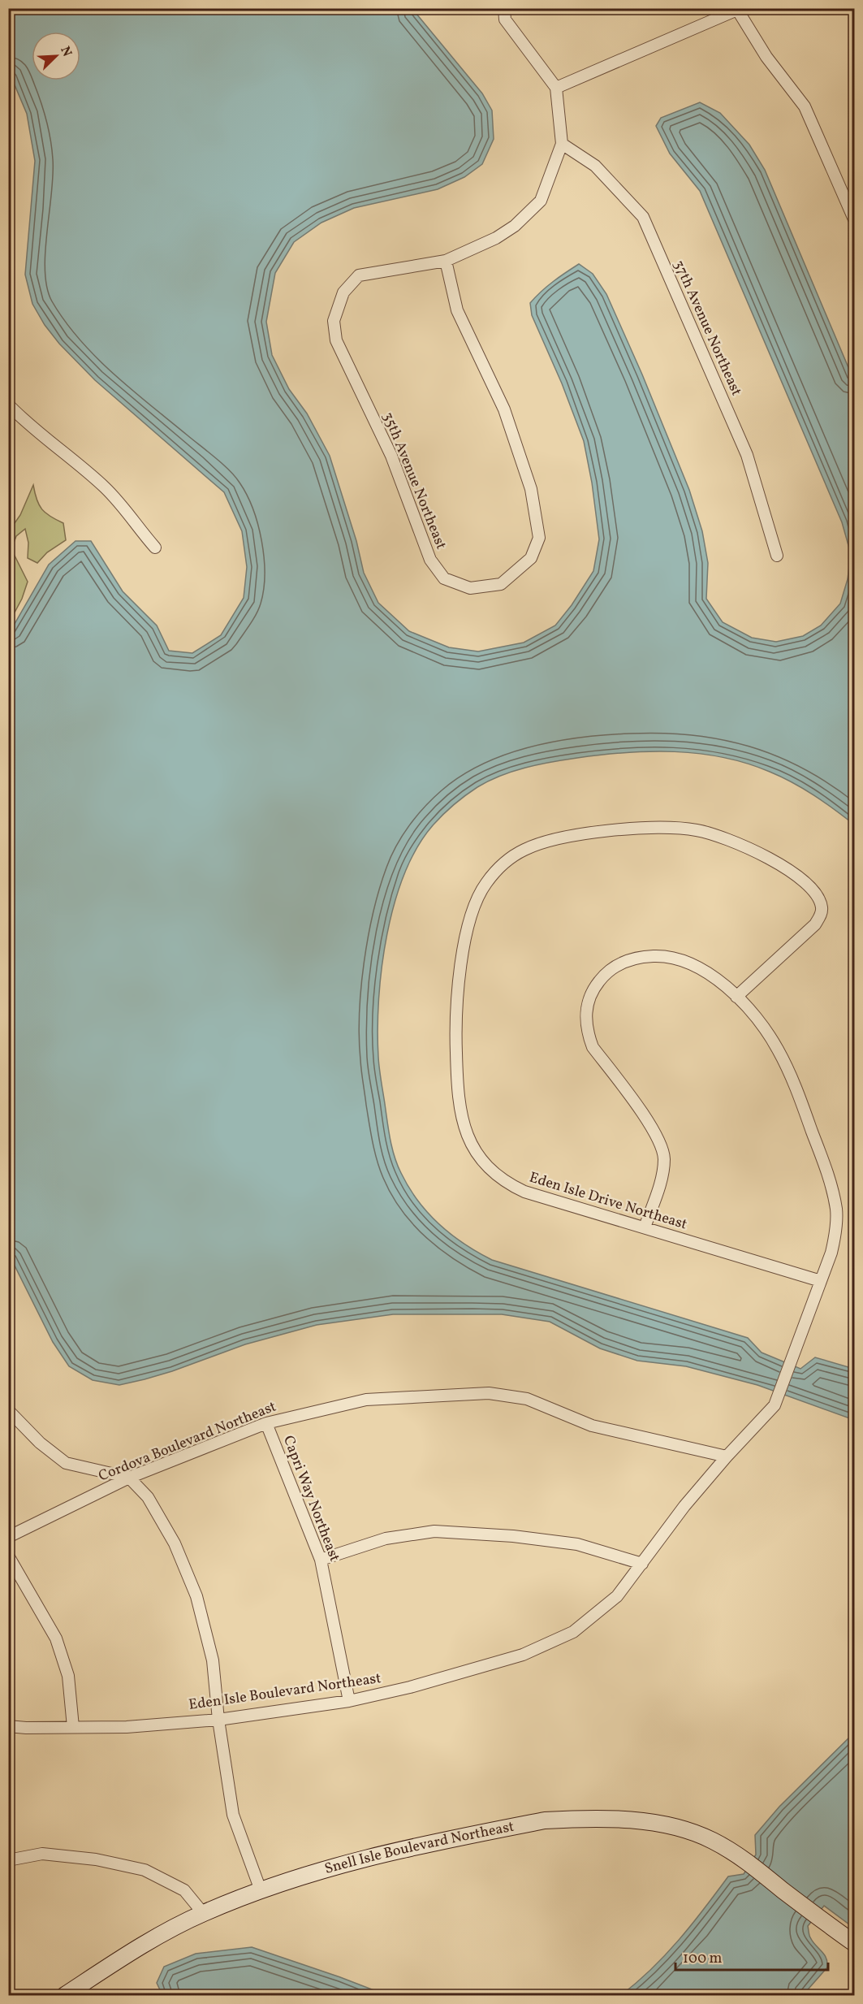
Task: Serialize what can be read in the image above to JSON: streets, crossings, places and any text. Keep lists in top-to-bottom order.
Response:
{
  "streets": {
    "street": [
      "37th Avenue Northeast",
      "35th Avenue Northeast",
      "Eden Isle Drive Northeast",
      "Cordova Boulevard Northeast",
      "Capri Way Northeast",
      "Eden Isle Boulevard Northeast",
      "Snell Isle Boulevard Northeast"
    ]
  },
  "crossings": [
    ["Eden Isle Drive Northeast", "Eden Isle Boulevard Northeast"],
    ["Cordova Boulevard Northeast", "Capri Way Northeast"],
    ["Cordova Boulevard Northeast", "Eden Isle Boulevard Northeast"],
    ["Capri Way Northeast", "Eden Isle Boulevard Northeast"]
  ],
  "scale_bar": "100 m",
  "north": "top right"
}
